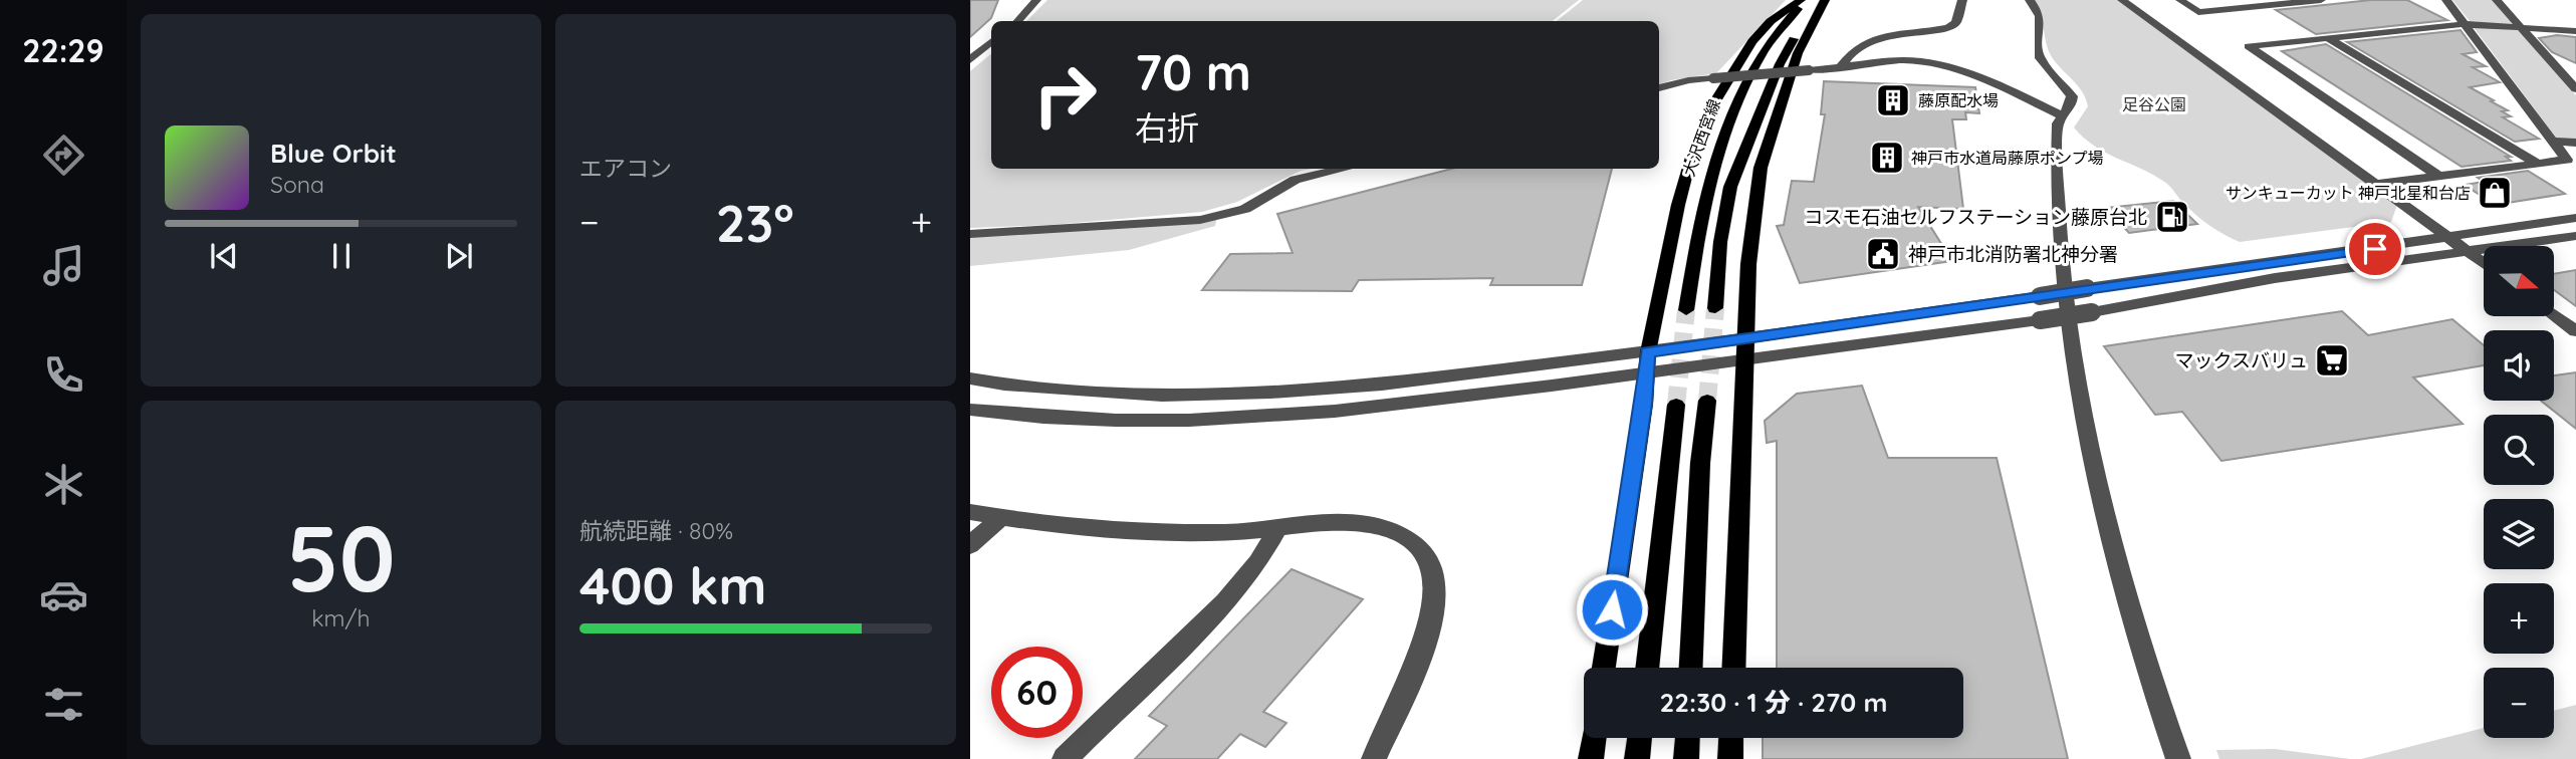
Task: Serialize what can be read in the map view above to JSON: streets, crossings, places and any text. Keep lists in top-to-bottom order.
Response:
{
  "streets": {
    "main road": ["大沢西宮線"]
  },
  "parks": ["足谷公園"],
  "places": {
    "building": ["藤原配水場", "神戸市水道局藤原ポンプ場"],
    "shop": ["サンキューカット 神戸北星和台店"],
    "fuel station": ["コスモ石油セルフステーション藤原台北"],
    "public building": ["神戸市北消防署北神分署"],
    "supermarket": ["マックスバリュ"]
  },
  "north": "right",
  "page": {
    "tabs": "22:29",
    "tile": [
      "エアコン",
      ["50", "km/h"],
      ["航続距離 · 80%", "400 km"]
    ],
    "turn": ["70 m", "右折"],
    "song": ["Blue Orbit", "Sona"],
    "heat": ["−", "23°", "+"],
    "map_buttons": ["+", "−"],
    "limit": "60",
    "trip": "22:30 · 1 分 · 270 m"
  }
}
